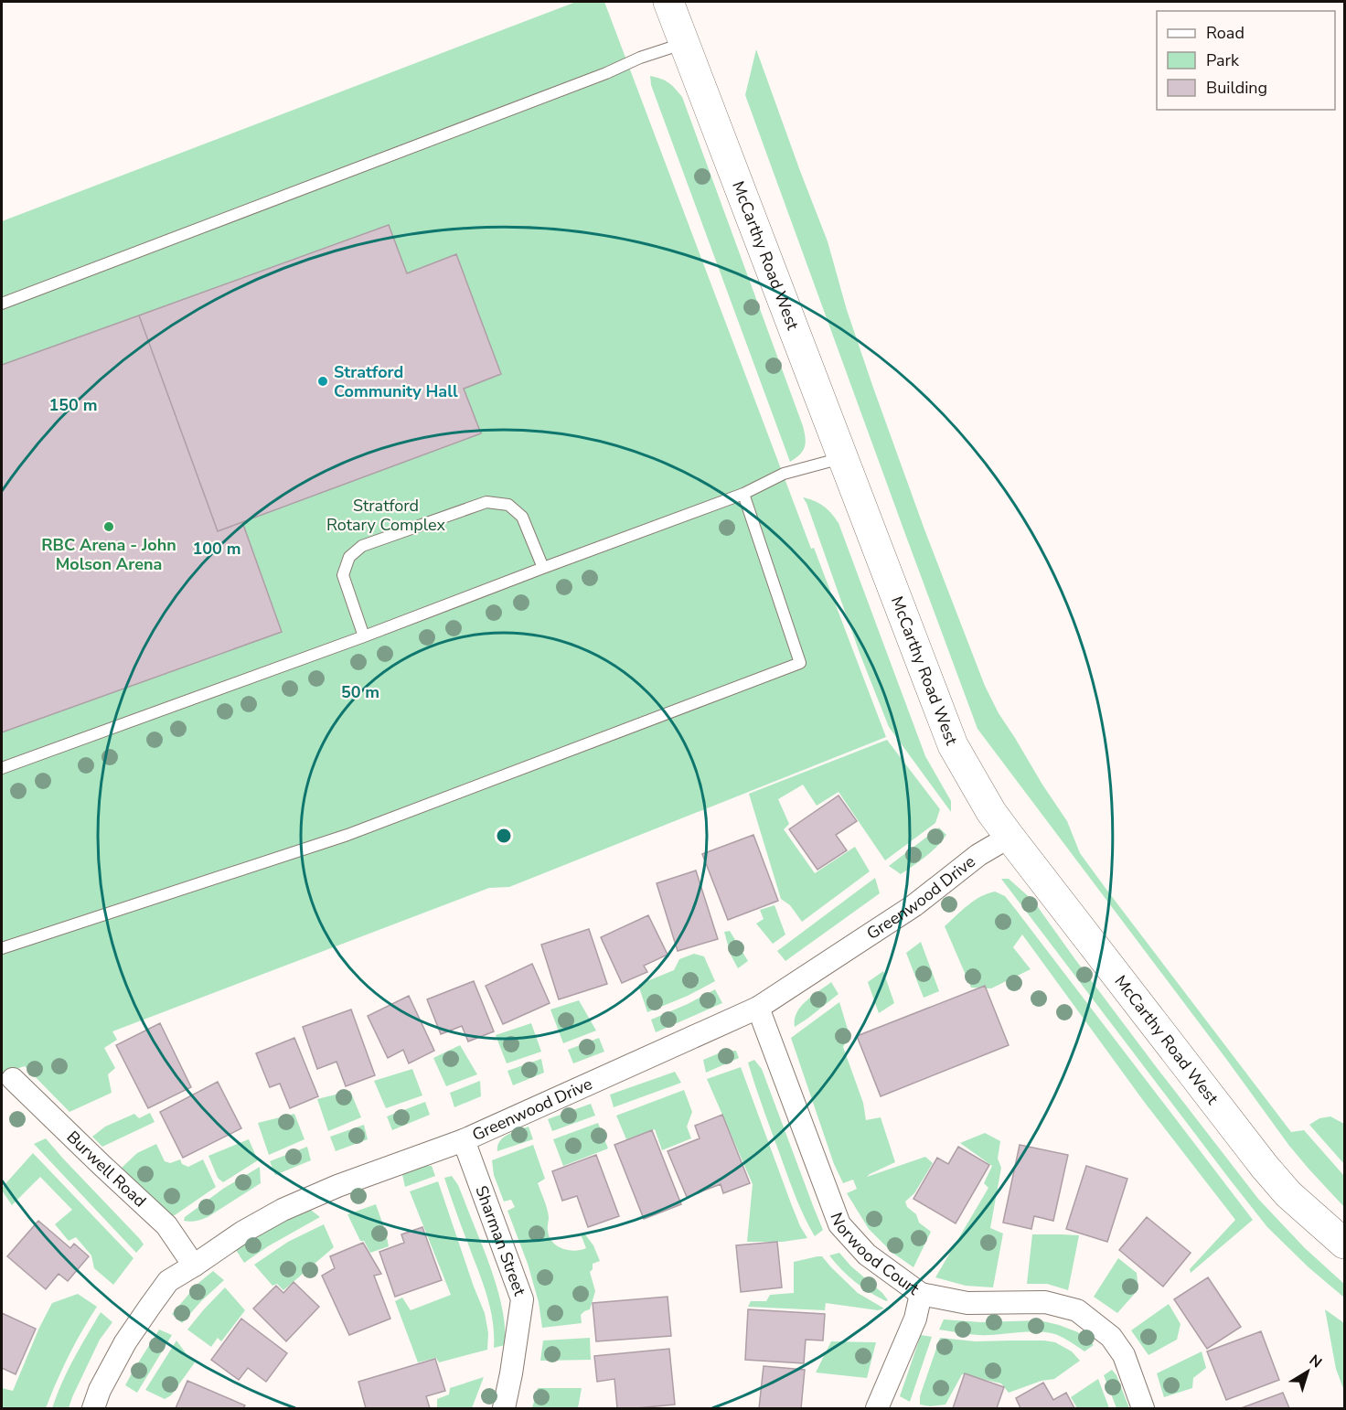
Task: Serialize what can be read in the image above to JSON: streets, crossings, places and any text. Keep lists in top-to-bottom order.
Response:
{
  "streets": {
    "street": [
      "McCarthy Road West",
      "Greenwood Drive",
      "Burwell Road",
      "Sharman Street",
      "Norwood Court"
    ]
  },
  "crossings": [
    ["McCarthy Road West", "Greenwood Drive"],
    ["Greenwood Drive", "Burwell Road"],
    ["Greenwood Drive", "Sharman Street"],
    ["Greenwood Drive", "Norwood Court"]
  ],
  "parks": ["Stratford Rotary Complex"],
  "places": ["Stratford Community Hall", "RBC Arena - John Molson Arena"],
  "legend": ["Road", "Park", "Building"],
  "north": "top right",
  "rings": ["150 m", "100 m", "50 m"]
}
